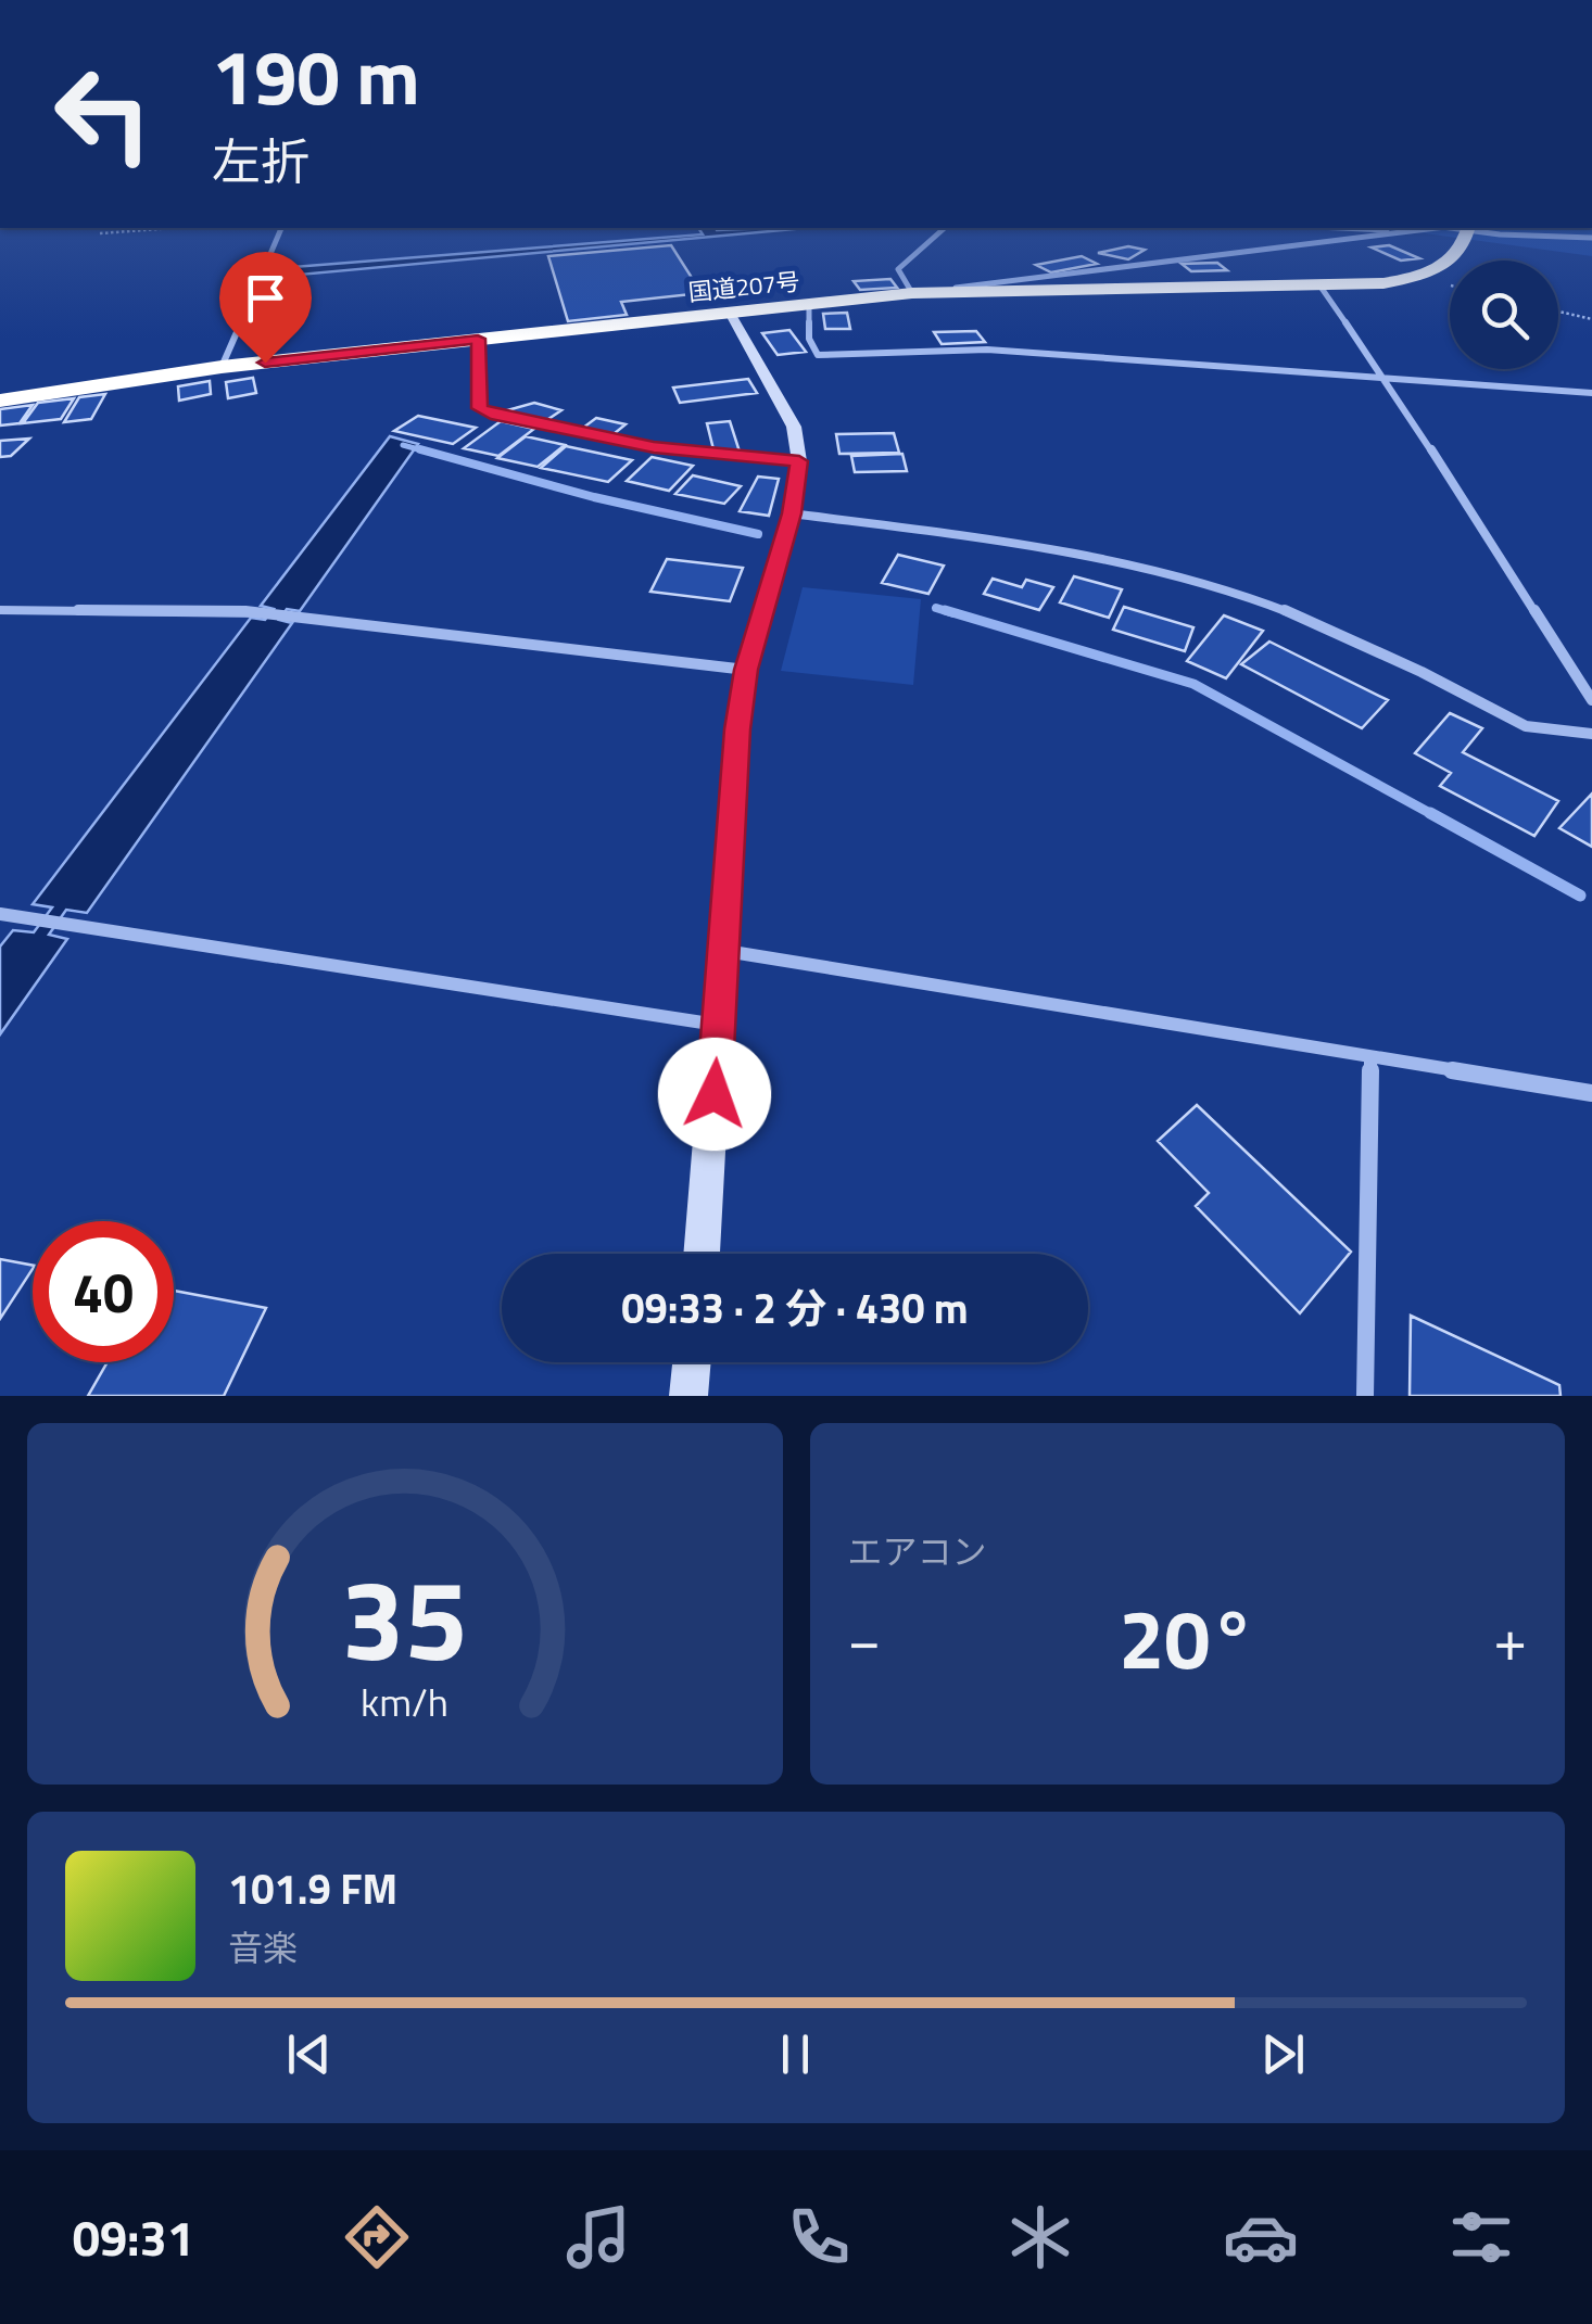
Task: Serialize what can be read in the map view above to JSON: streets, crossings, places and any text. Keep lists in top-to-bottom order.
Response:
{
  "streets": {
    "highway": ["国道207号"]
  },
  "page": {
    "turn": ["190 m", "左折"],
    "limit": "40",
    "trip": "09:33 · 2 分 · 430 m",
    "tile": "エアコン",
    "heat": ["−", "20°", "+"],
    "song": ["101.9 FM", "音楽"],
    "tabs": "09:31",
    "gauge": ["35", "km/h"]
  }
}
